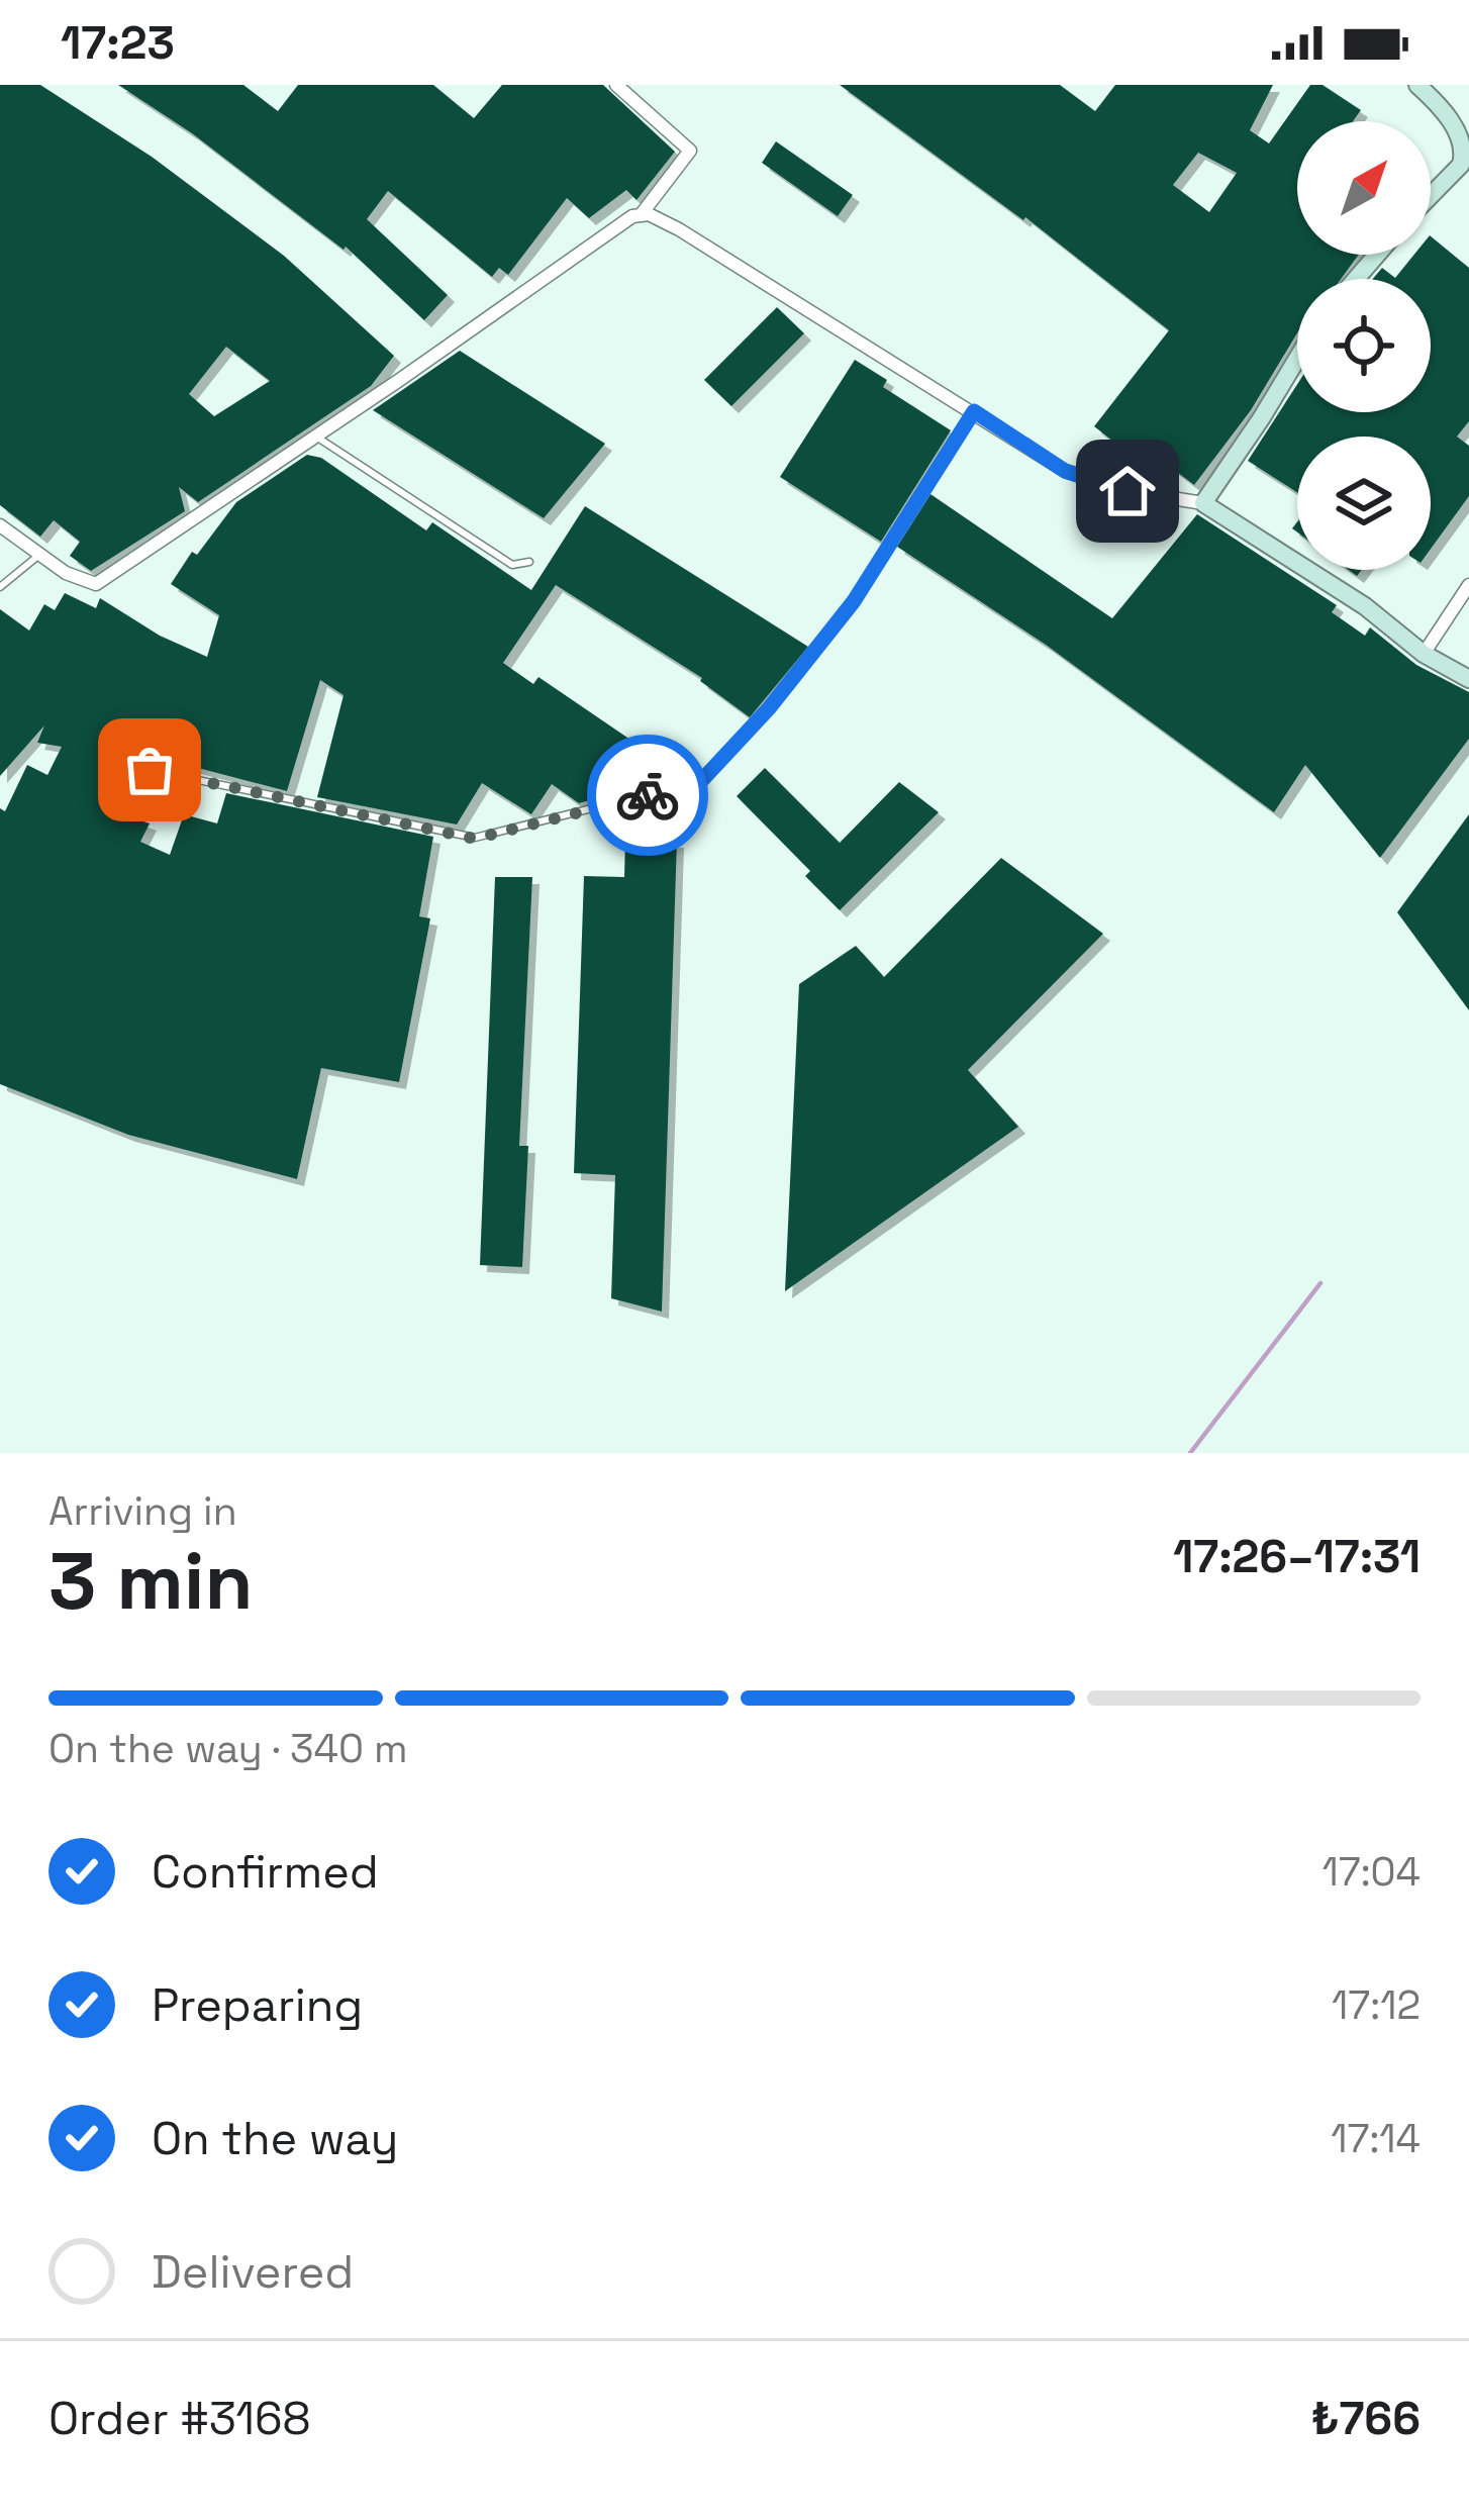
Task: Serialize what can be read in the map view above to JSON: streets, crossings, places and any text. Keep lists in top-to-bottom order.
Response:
{
  "north": "top right",
  "page": {
    "status": "17:23",
    "heading": ["3 min", "Arriving in", "17:26–17:31"],
    "panel": ["Order #3168", "₺766"],
    "bar": "On the way · 340 m",
    "list": [
      ["Confirmed", "17:04"],
      ["Preparing", "17:12"],
      ["On the way", "17:14"],
      "Delivered"
    ]
  }
}
